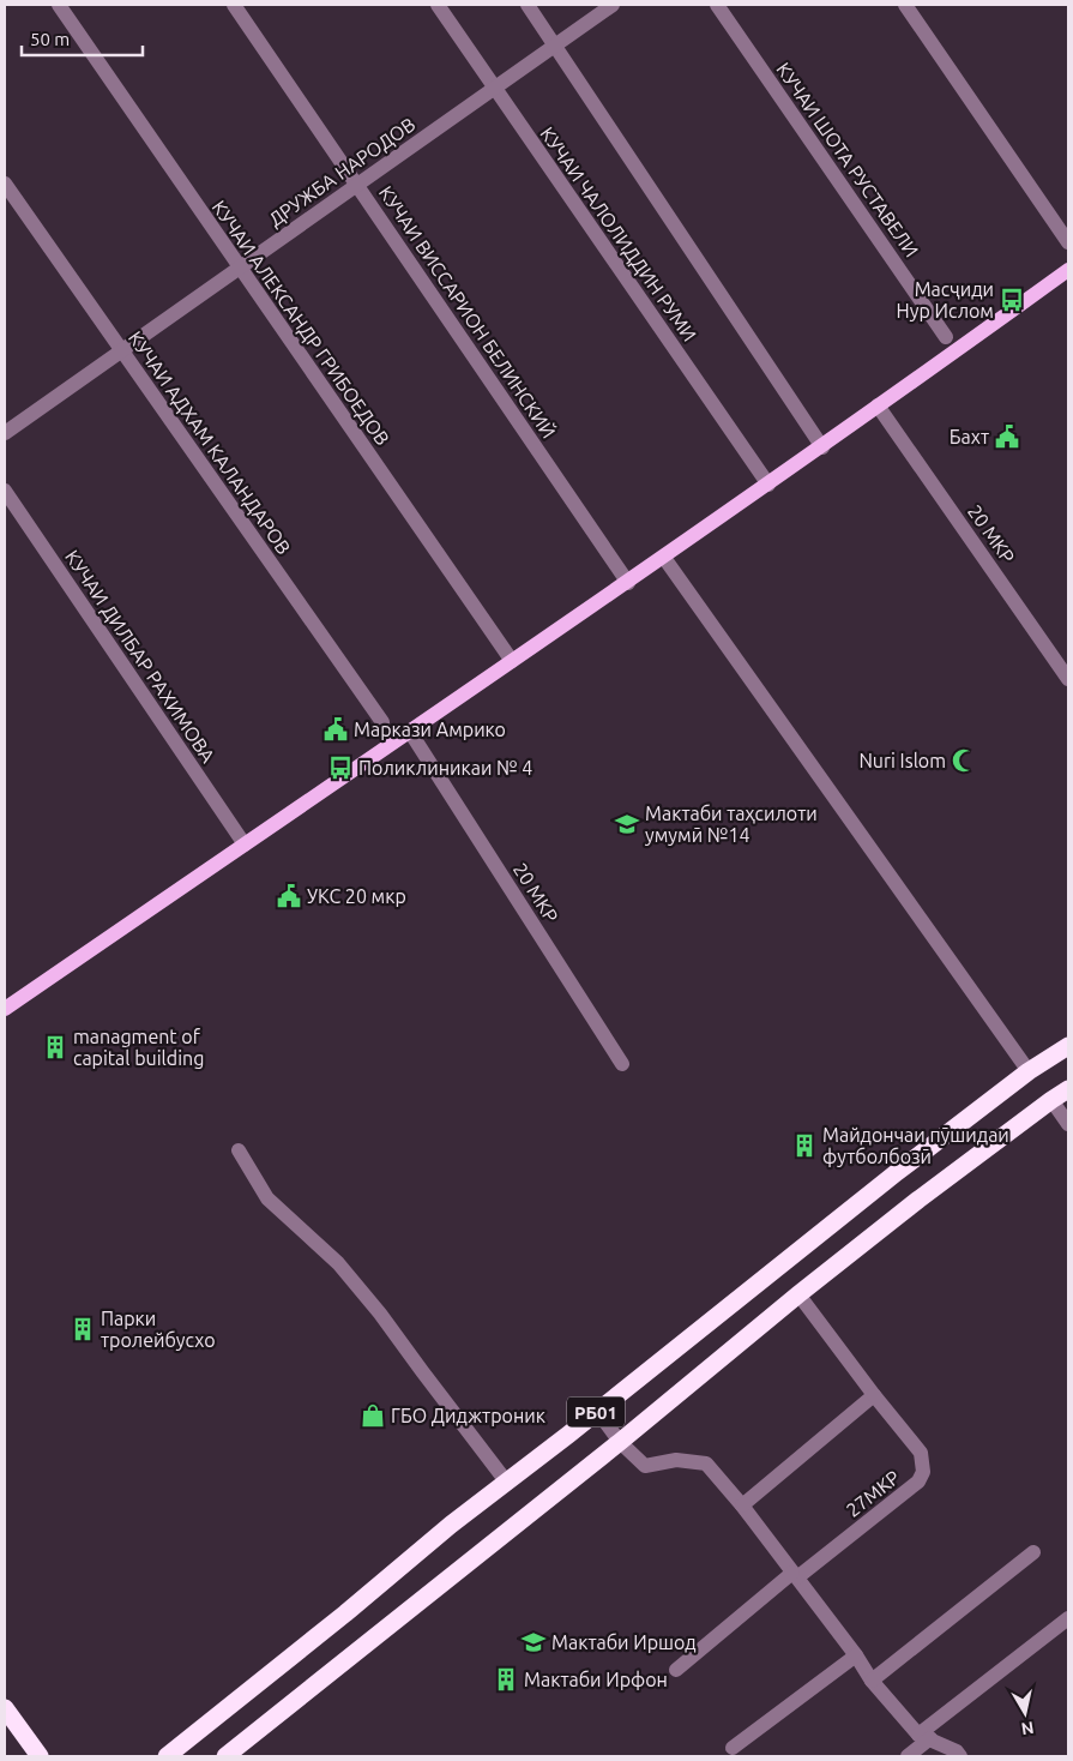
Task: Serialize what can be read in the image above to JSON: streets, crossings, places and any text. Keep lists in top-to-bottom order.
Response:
{
  "streets": {
    "highway": ["РБ01"],
    "street": [
      "КУЧАИ ШОТА РУСТАВЕЛИ",
      "ДРУЖБА НАРОДОВ",
      "КУЧАИ ЧАЛОЛИДДИН РУМИ",
      "КУЧАИ ВИССАРИОН БЕЛИНСКИЙ",
      "КУЧАИ АЛЕКСАНДР ГРИБОЕДОВ",
      "КУЧАИ АДХАМ КАЛАНДАРОВ",
      "20 МКР",
      "КУЧАИ ДИЛБАР РАХИМОВА",
      "27МКР"
    ]
  },
  "crossings": [
    ["ДРУЖБА НАРОДОВ", "КУЧАИ ЧАЛОЛИДДИН РУМИ"],
    ["ДРУЖБА НАРОДОВ", "КУЧАИ ВИССАРИОН БЕЛИНСКИЙ"],
    ["ДРУЖБА НАРОДОВ", "КУЧАИ АЛЕКСАНДР ГРИБОЕДОВ"],
    ["ДРУЖБА НАРОДОВ", "КУЧАИ АДХАМ КАЛАНДАРОВ"],
    ["РБ01", "27МКР"]
  ],
  "places": {
    "bus stop": ["Масҷиди Нур Ислом", "Поликлиникаи № 4"],
    "public building": ["Бахт", "Маркази Амрико", "УКС 20 мкр"],
    "mosque": ["Nuri Islom"],
    "school or university": ["Мактаби таҳсилоти умумӣ №14", "Мактаби Иршод"],
    "building": [
      "managment of capital building",
      "Майдончаи пӯшидаи футболбозӣ",
      "Парки тролейбусхо",
      "Мактаби Ирфон"
    ],
    "shop": ["ГБО Диджтроник"]
  },
  "scale_bar": "50 m",
  "north": "bottom"
}
